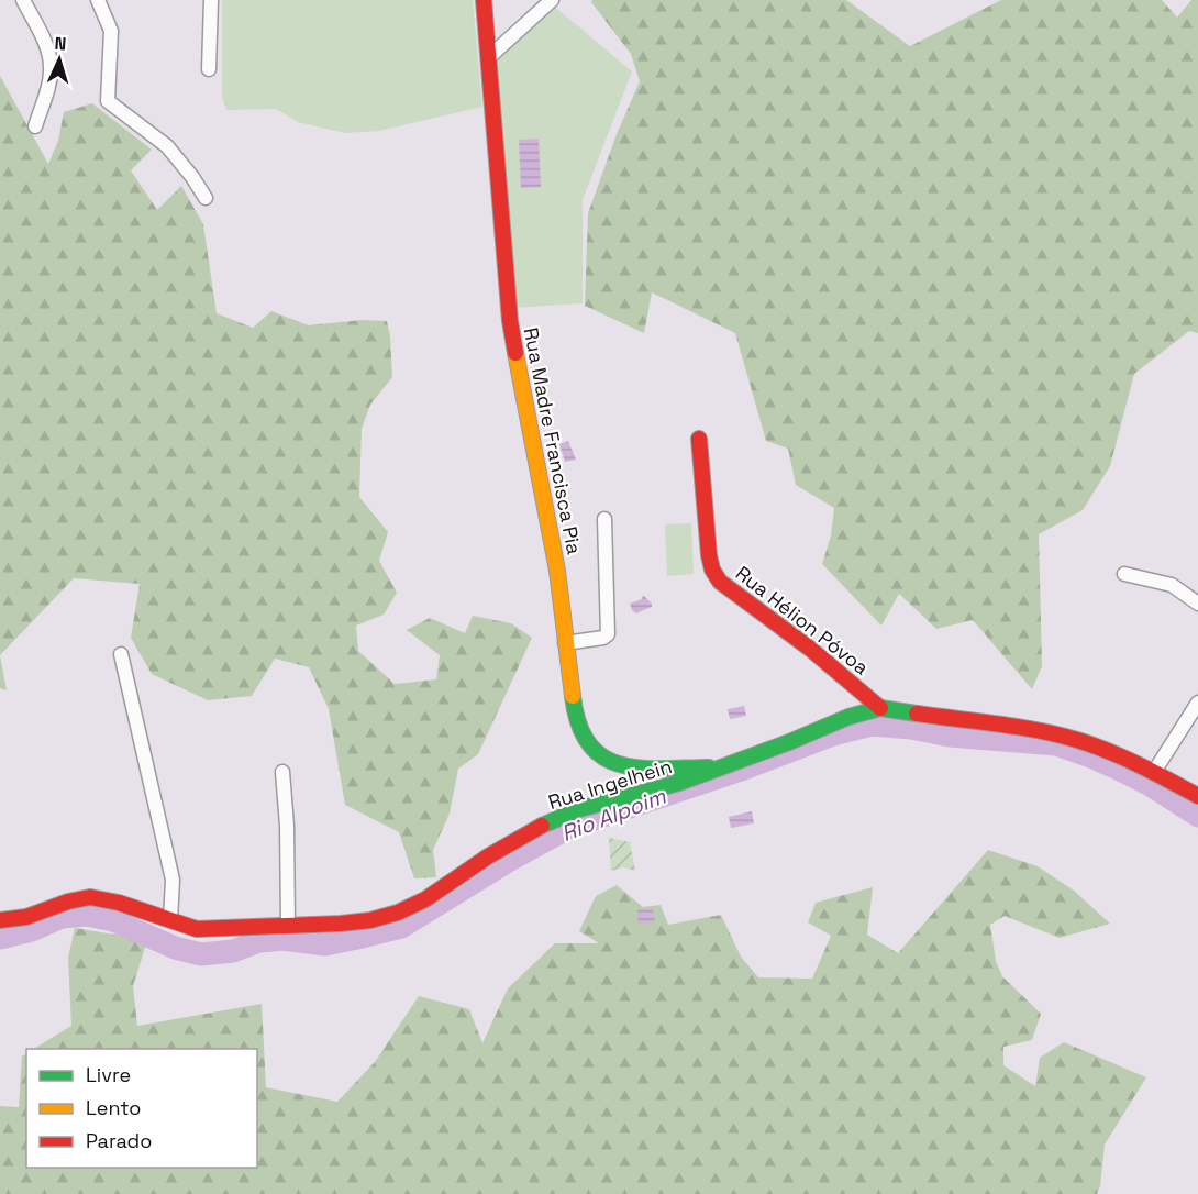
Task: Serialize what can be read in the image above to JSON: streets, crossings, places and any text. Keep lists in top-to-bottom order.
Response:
{
  "streets": {
    "street": ["Rua Madre Francisca Pia", "Rua Hélion Póvoa", "Rua Ingelhein"]
  },
  "crossings": [
    ["Rua Madre Francisca Pia", "Rua Ingelhein"],
    ["Rua Hélion Póvoa", "Rua Ingelhein"]
  ],
  "water": ["Rio Alpoim"],
  "legend": ["Livre", "Lento", "Parado"],
  "north": "top"
}
